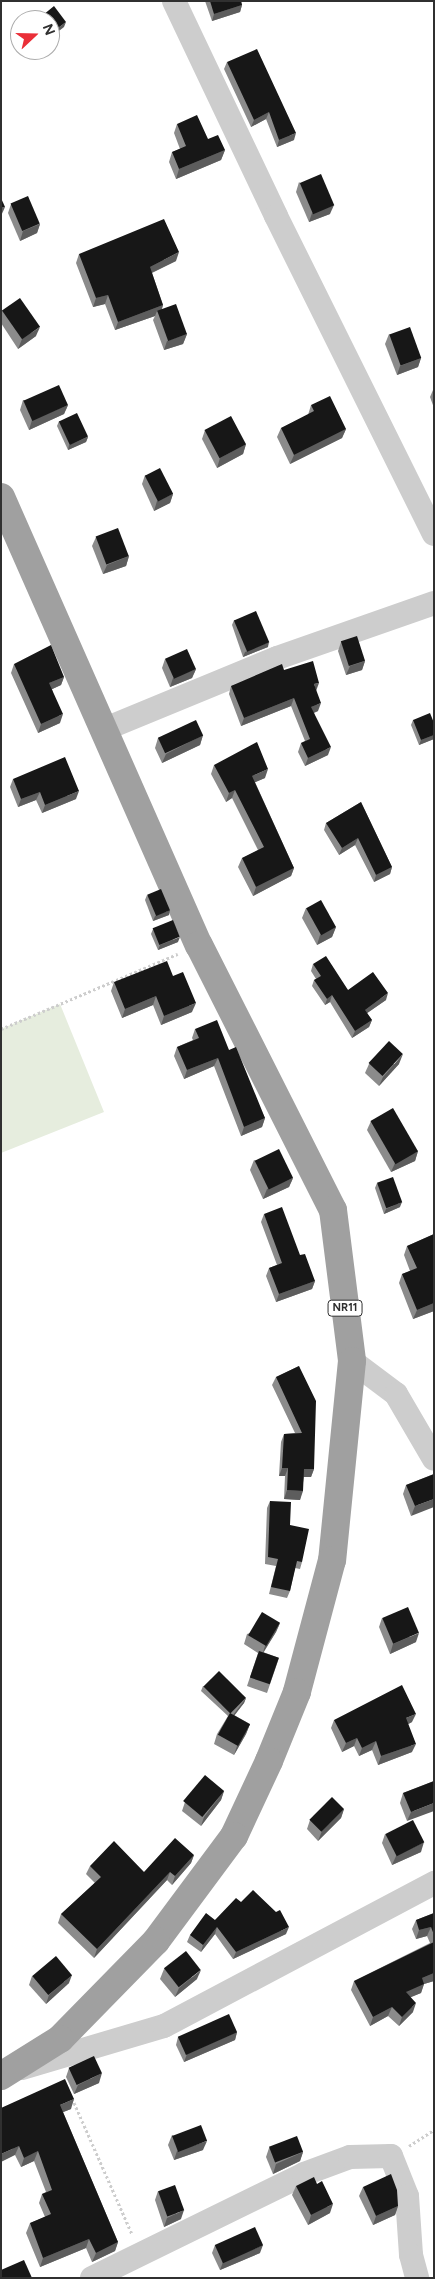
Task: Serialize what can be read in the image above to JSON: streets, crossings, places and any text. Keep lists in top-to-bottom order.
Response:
{
  "streets": {
    "highway": ["NR11"]
  },
  "north": "right"
}
